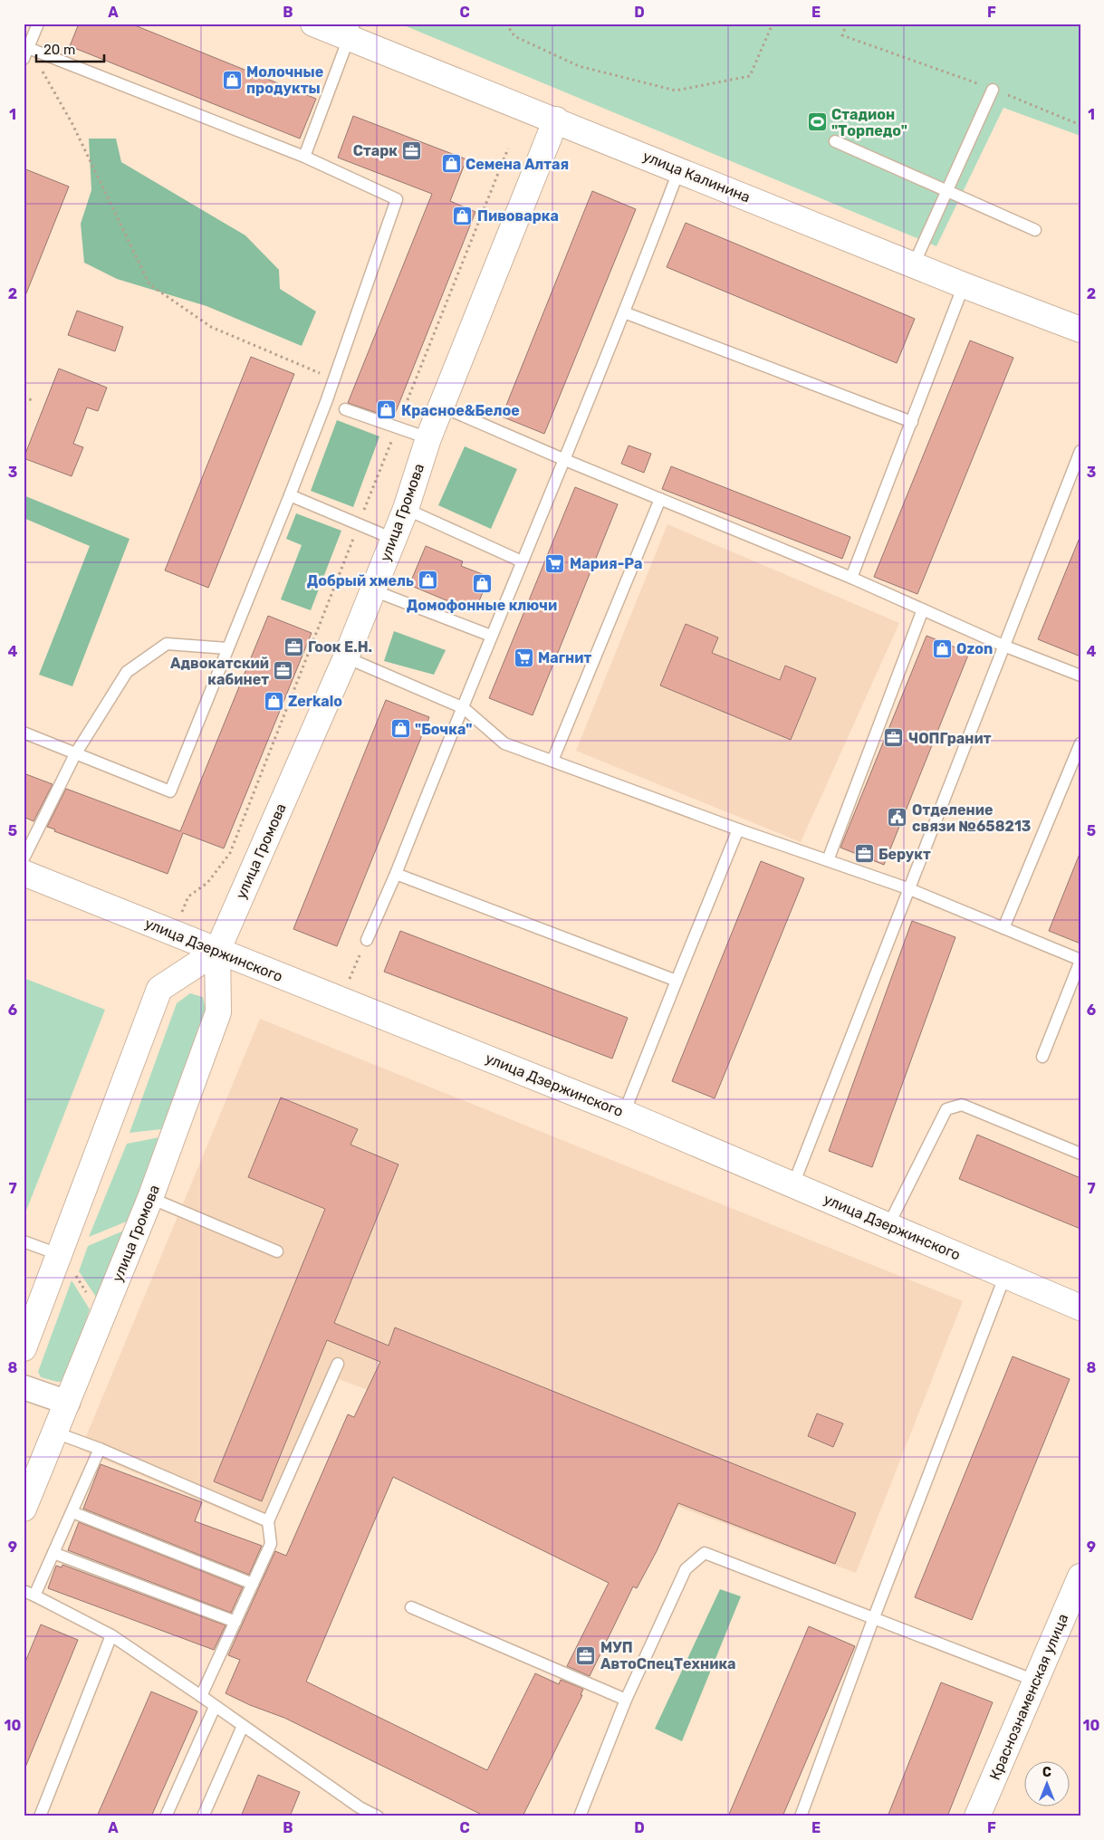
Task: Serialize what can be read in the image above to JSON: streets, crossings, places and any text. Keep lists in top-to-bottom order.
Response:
{
  "streets": {
    "street": [
      "улица Калинина",
      "улица Громова",
      "улица Дзержинского",
      "Краснознаменская улица"
    ]
  },
  "crossings": [
    ["улица Калинина", "улица Громова"],
    ["улица Громова", "улица Дзержинского"]
  ],
  "places": {
    "shop": [
      "Молочные продукты",
      "Семена Алтая",
      "Пивоварка",
      "Красное&Белое",
      "Добрый хмель",
      "Домофонные ключи",
      "Ozon",
      "Zerkalo",
      "\"Бочка\""
    ],
    "sports": ["Стадион \"Торпедо\""],
    "office": [
      "Старк",
      "Гоок Е.Н.",
      "Адвокатский кабинет",
      "ЧОПГранит",
      "Берукт",
      "МУП АвтоСпецТехника"
    ],
    "supermarket": ["Мария-Ра", "Магнит"],
    "public building": ["Отделение связи №658213"]
  },
  "scale_bar": "20 m",
  "north": "top",
  "grid": {
    "columns": [
      "A",
      "B",
      "C",
      "D",
      "E",
      "F"
    ],
    "rows": [
      "1",
      "2",
      "3",
      "4",
      "5",
      "6",
      "7",
      "8",
      "9",
      "10"
    ]
  }
}
